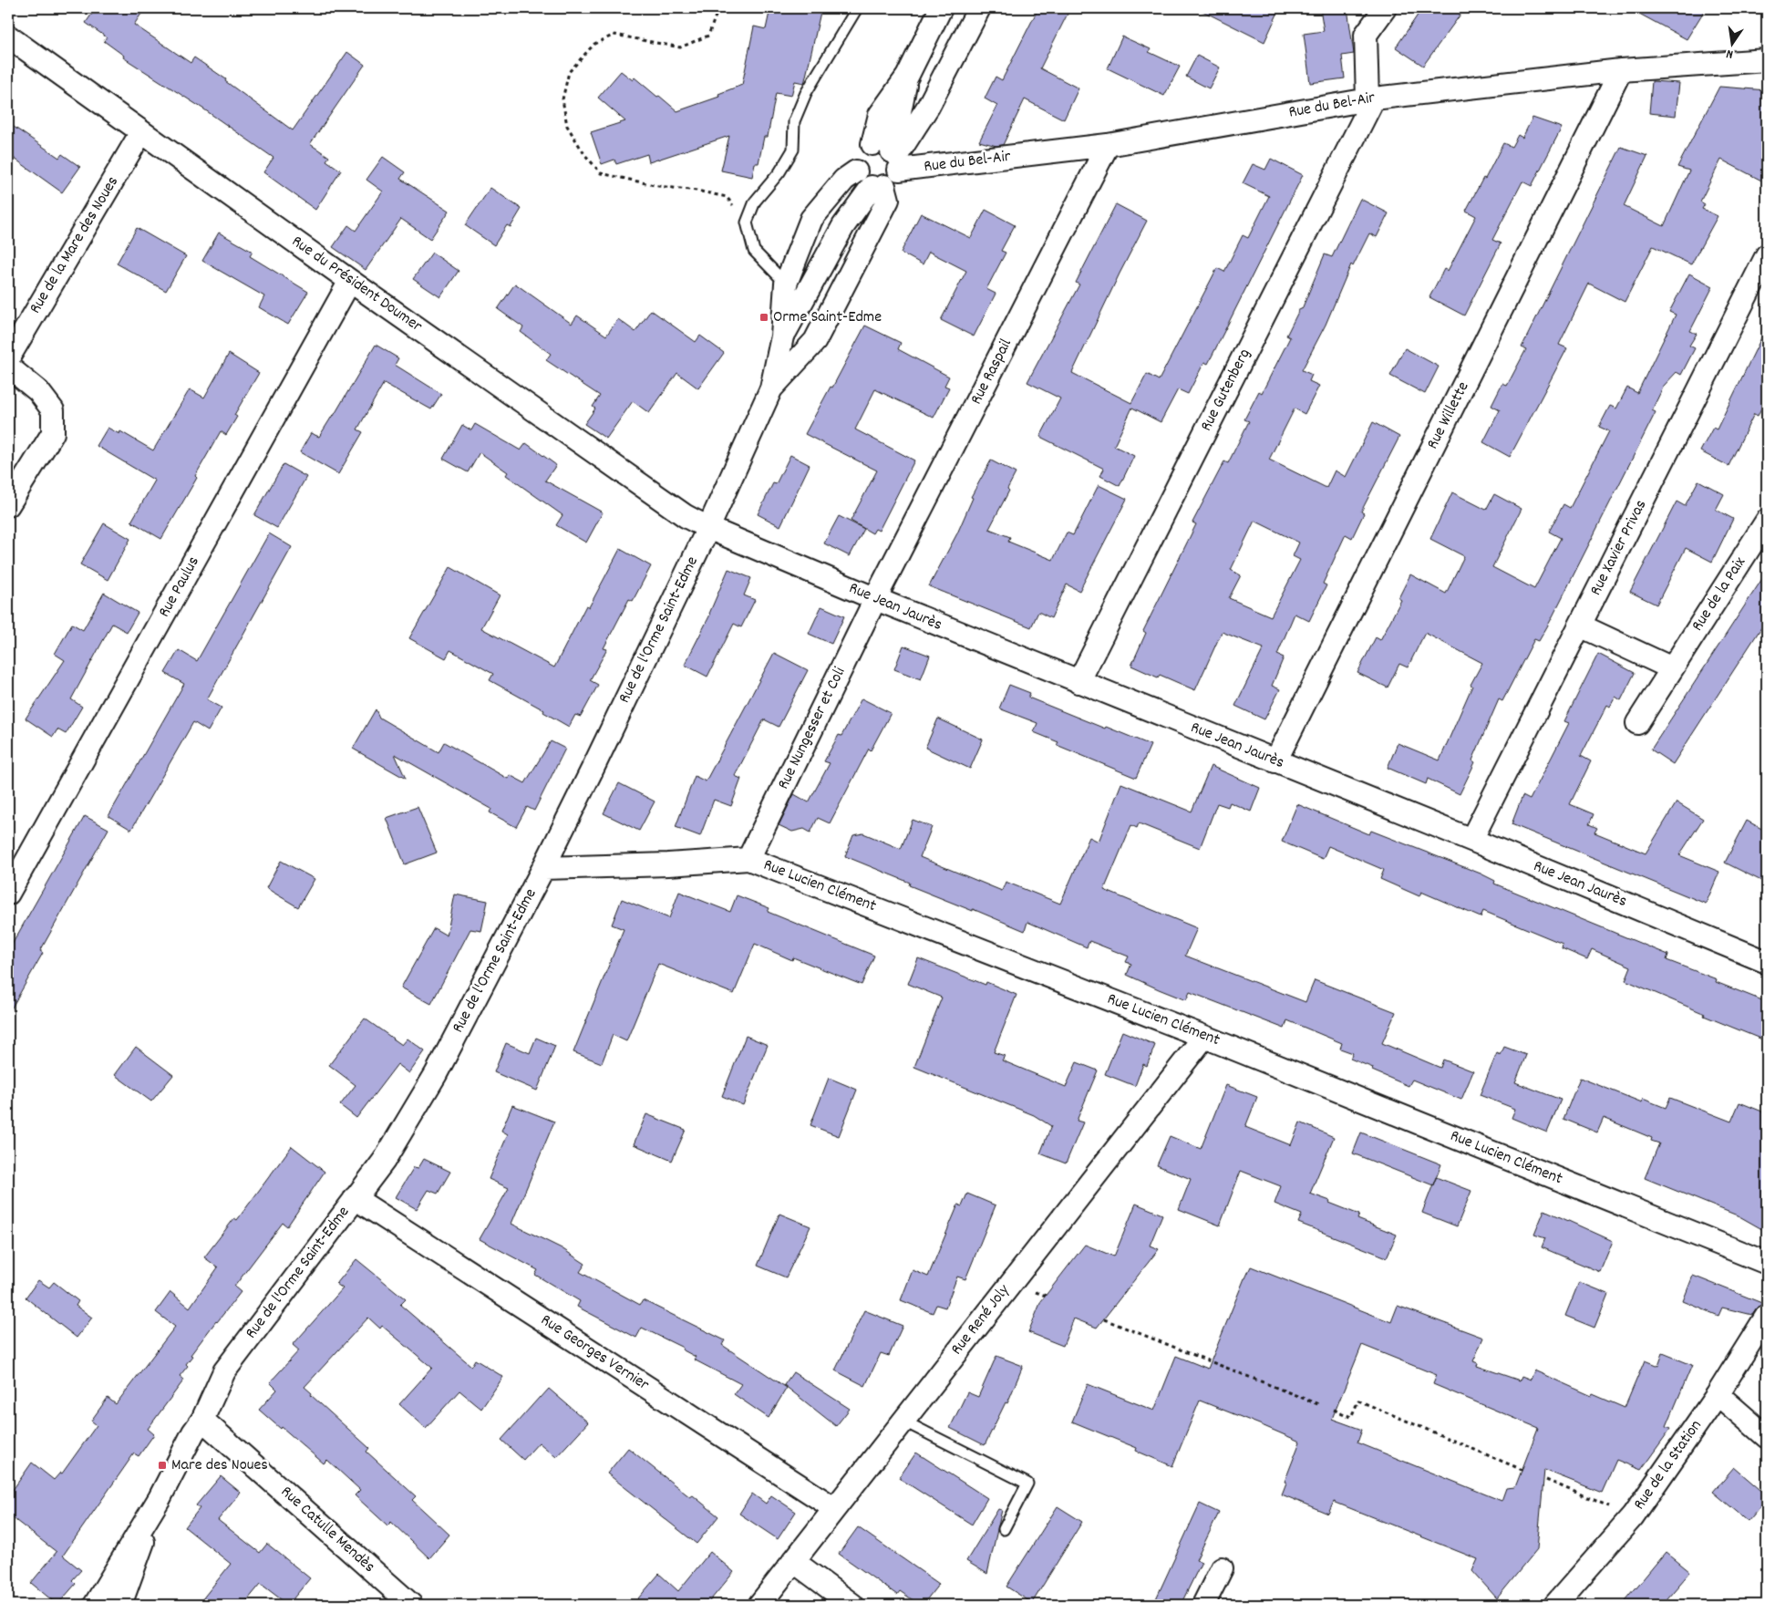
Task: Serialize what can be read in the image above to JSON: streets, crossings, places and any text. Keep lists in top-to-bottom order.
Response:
{
  "streets": {
    "street": [
      "Rue du Bel-Air",
      "Rue de la Mare des Noues",
      "Rue du Président Doumer",
      "Rue Raspail",
      "Rue Gutenberg",
      "Rue Willette",
      "Rue Xavier Privas",
      "Rue Paulus",
      "Rue de la Paix",
      "Rue Jean Jaurès",
      "Rue de l'Orme Saint-Edme",
      "Rue Nungesser et Coli",
      "Rue Lucien Clément",
      "Rue René Joly",
      "Rue Georges Vernier",
      "Rue de la Station",
      "Rue Catulle Mendès"
    ]
  },
  "crossings": [
    ["Rue du Bel-Air", "Rue Raspail"],
    ["Rue du Bel-Air", "Rue Gutenberg"],
    ["Rue du Bel-Air", "Rue Willette"],
    ["Rue du Bel-Air", "Rue de l'Orme Saint-Edme"],
    ["Rue de la Mare des Noues", "Rue du Président Doumer"],
    ["Rue du Président Doumer", "Rue Paulus"],
    ["Rue du Président Doumer", "Rue Jean Jaurès"],
    ["Rue du Président Doumer", "Rue de l'Orme Saint-Edme"],
    ["Rue Raspail", "Rue Jean Jaurès"],
    ["Rue Raspail", "Rue Nungesser et Coli"],
    ["Rue Gutenberg", "Rue Jean Jaurès"],
    ["Rue Willette", "Rue Jean Jaurès"],
    ["Rue Xavier Privas", "Rue Jean Jaurès"],
    ["Rue Jean Jaurès", "Rue de l'Orme Saint-Edme"],
    ["Rue Jean Jaurès", "Rue Nungesser et Coli"],
    ["Rue de l'Orme Saint-Edme", "Rue Lucien Clément"],
    ["Rue de l'Orme Saint-Edme", "Rue Georges Vernier"],
    ["Rue de l'Orme Saint-Edme", "Rue Catulle Mendès"],
    ["Rue Nungesser et Coli", "Rue Lucien Clément"],
    ["Rue Lucien Clément", "Rue René Joly"],
    ["Rue René Joly", "Rue Georges Vernier"]
  ],
  "places": {
    "transit": ["Orme Saint-Edme", "Mare des Noues"]
  },
  "north": "bottom"
}
